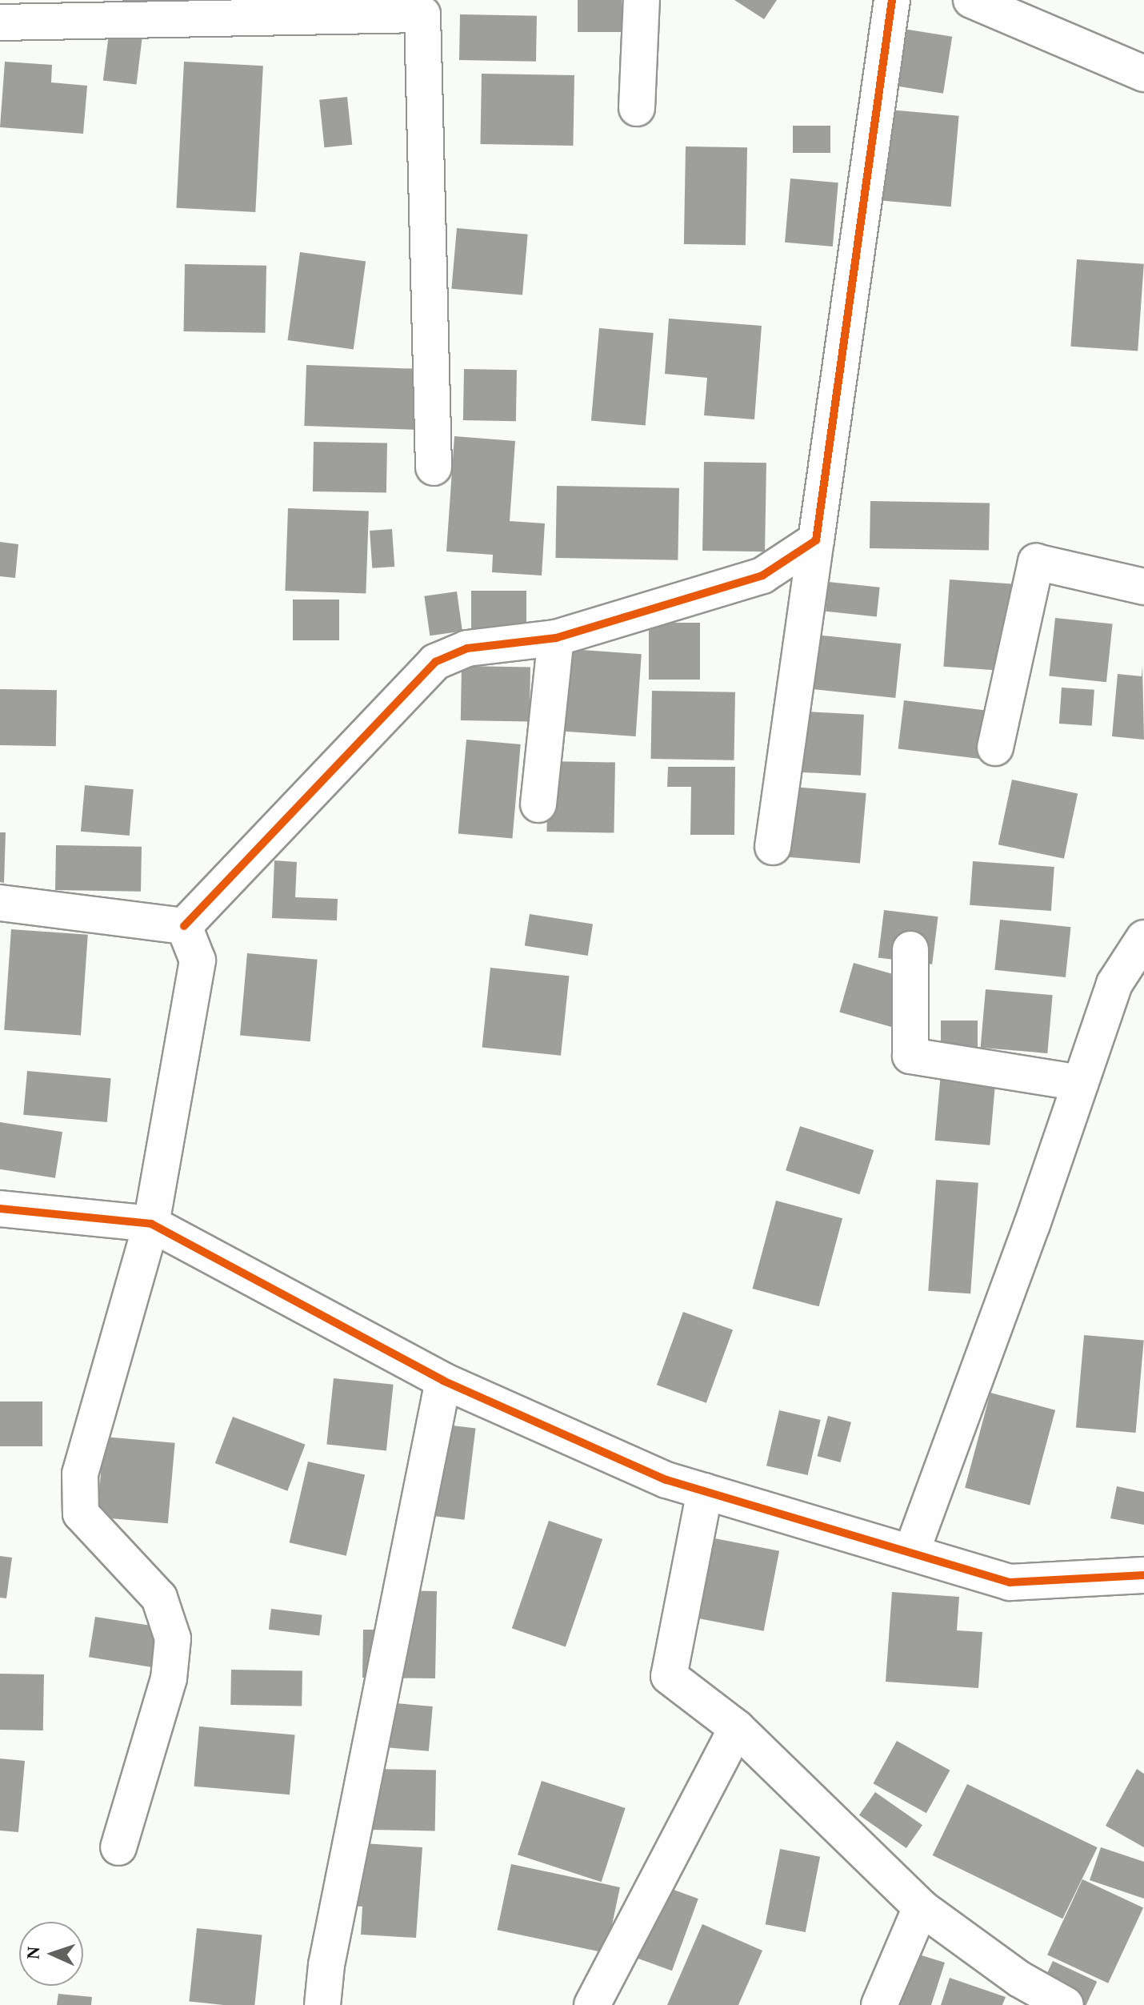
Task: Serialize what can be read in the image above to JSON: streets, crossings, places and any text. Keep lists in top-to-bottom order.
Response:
{
  "north": "left"
}
